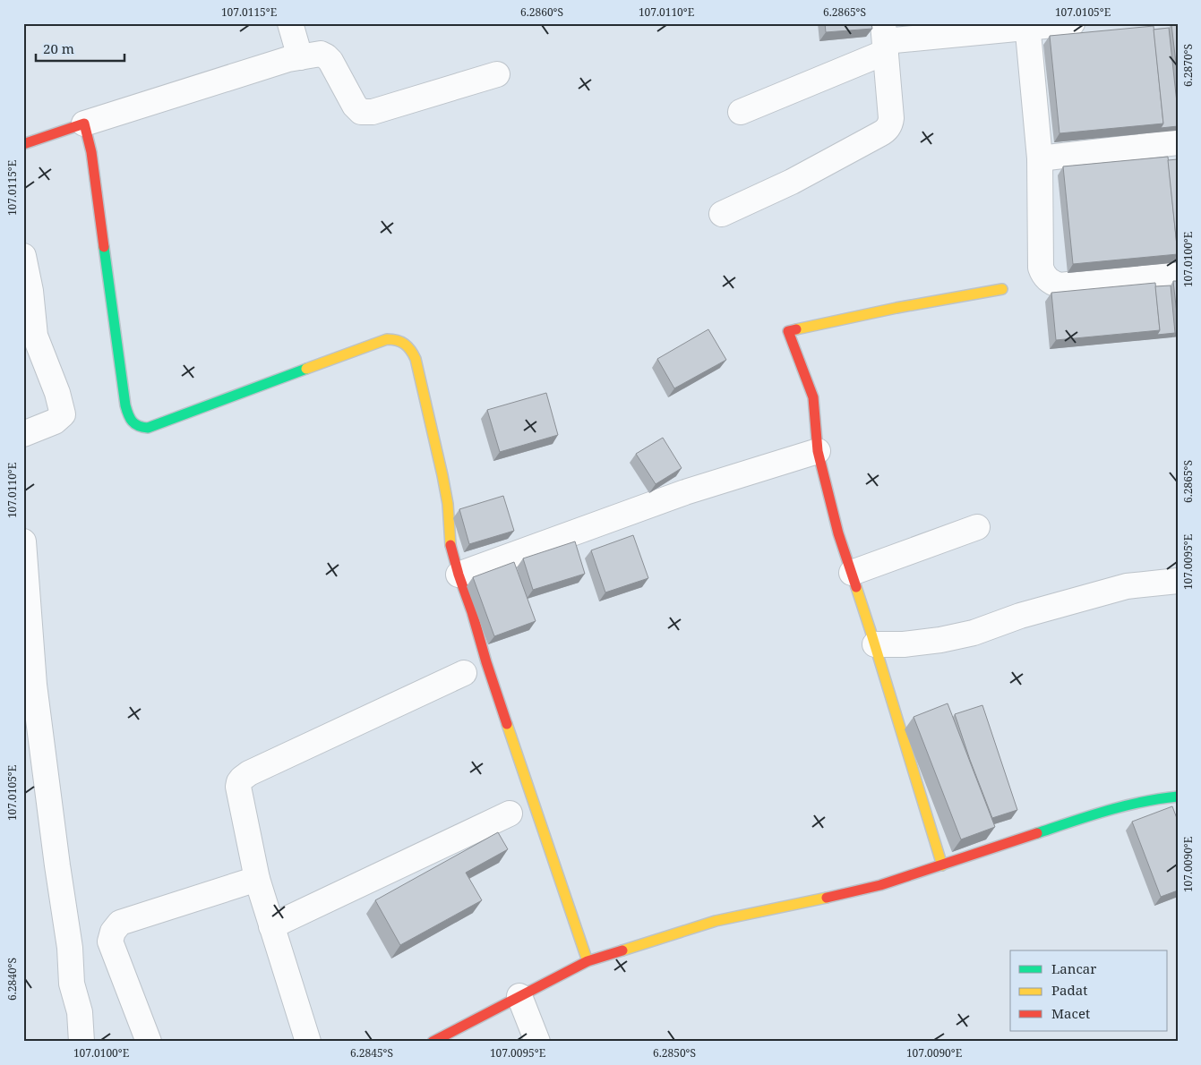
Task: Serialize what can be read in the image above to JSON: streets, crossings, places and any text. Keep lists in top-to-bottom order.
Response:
{
  "legend": ["Lancar", "Padat", "Macet"],
  "scale_bar": "20 m",
  "coordinates": [
    "107.0115°E",
    "6.2860°S",
    "107.0110°E",
    "6.2865°S",
    "107.0105°E",
    "6.2870°S",
    "107.0100°E",
    "107.0095°E",
    "107.0090°E",
    "6.2840°S",
    "6.2845°S",
    "6.2850°S"
  ]
}
